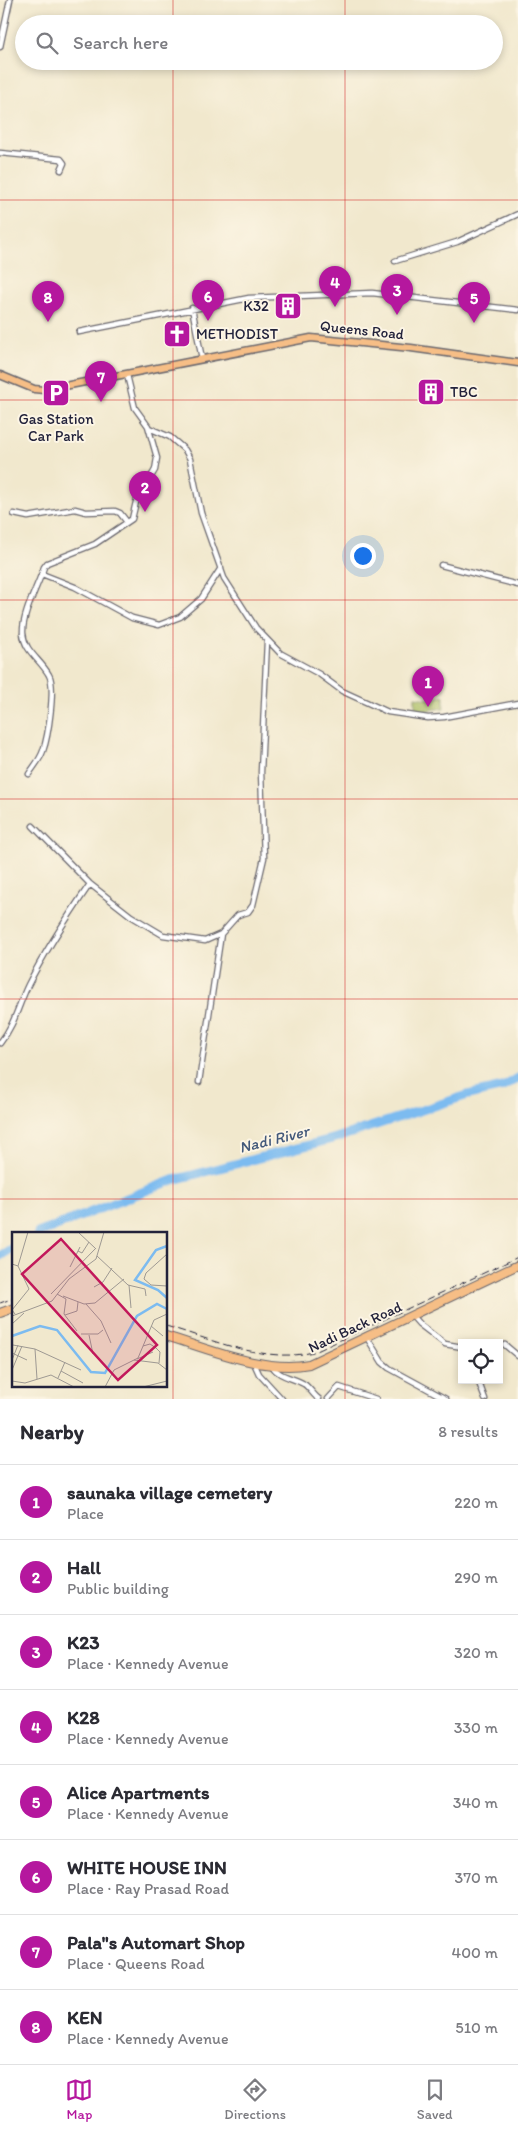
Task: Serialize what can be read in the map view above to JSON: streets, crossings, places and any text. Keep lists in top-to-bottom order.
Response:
{
  "streets": {
    "highway": ["Nadi Back Road"],
    "main road": ["Queens Road"]
  },
  "water": ["Nadi River"],
  "places": {
    "building": ["K32", "TBC"],
    "church": ["METHODIST"],
    "parking": ["Gas Station Car Park"]
  },
  "page": {
    "search": "Search here",
    "pins": [
      "4",
      "3",
      "6",
      "8",
      "5",
      "7",
      "2",
      "1"
    ],
    "heading": ["Nearby", "8 results"],
    "list": [
      {
        "mark": "1",
        "name": "saunaka village cemetery",
        "note": "Place",
        "value": "220 m"
      },
      {
        "mark": "2",
        "name": "Hall",
        "note": "Public building",
        "value": "290 m"
      },
      {
        "mark": "3",
        "name": "K23",
        "note": "Place · Kennedy Avenue",
        "value": "320 m"
      },
      {
        "mark": "4",
        "name": "K28",
        "note": "Place · Kennedy Avenue",
        "value": "330 m"
      },
      {
        "mark": "5",
        "name": "Alice Apartments",
        "note": "Place · Kennedy Avenue",
        "value": "340 m"
      },
      {
        "mark": "6",
        "name": "WHITE HOUSE INN",
        "note": "Place · Ray Prasad Road",
        "value": "370 m"
      },
      {
        "mark": "7",
        "name": "Pala\"s Automart Shop",
        "note": "Place · Queens Road",
        "value": "400 m"
      },
      {
        "mark": "8",
        "name": "KEN",
        "note": "Place · Kennedy Avenue",
        "value": "510 m"
      }
    ],
    "nav": ["Map", "Directions", "Saved"]
  }
}
